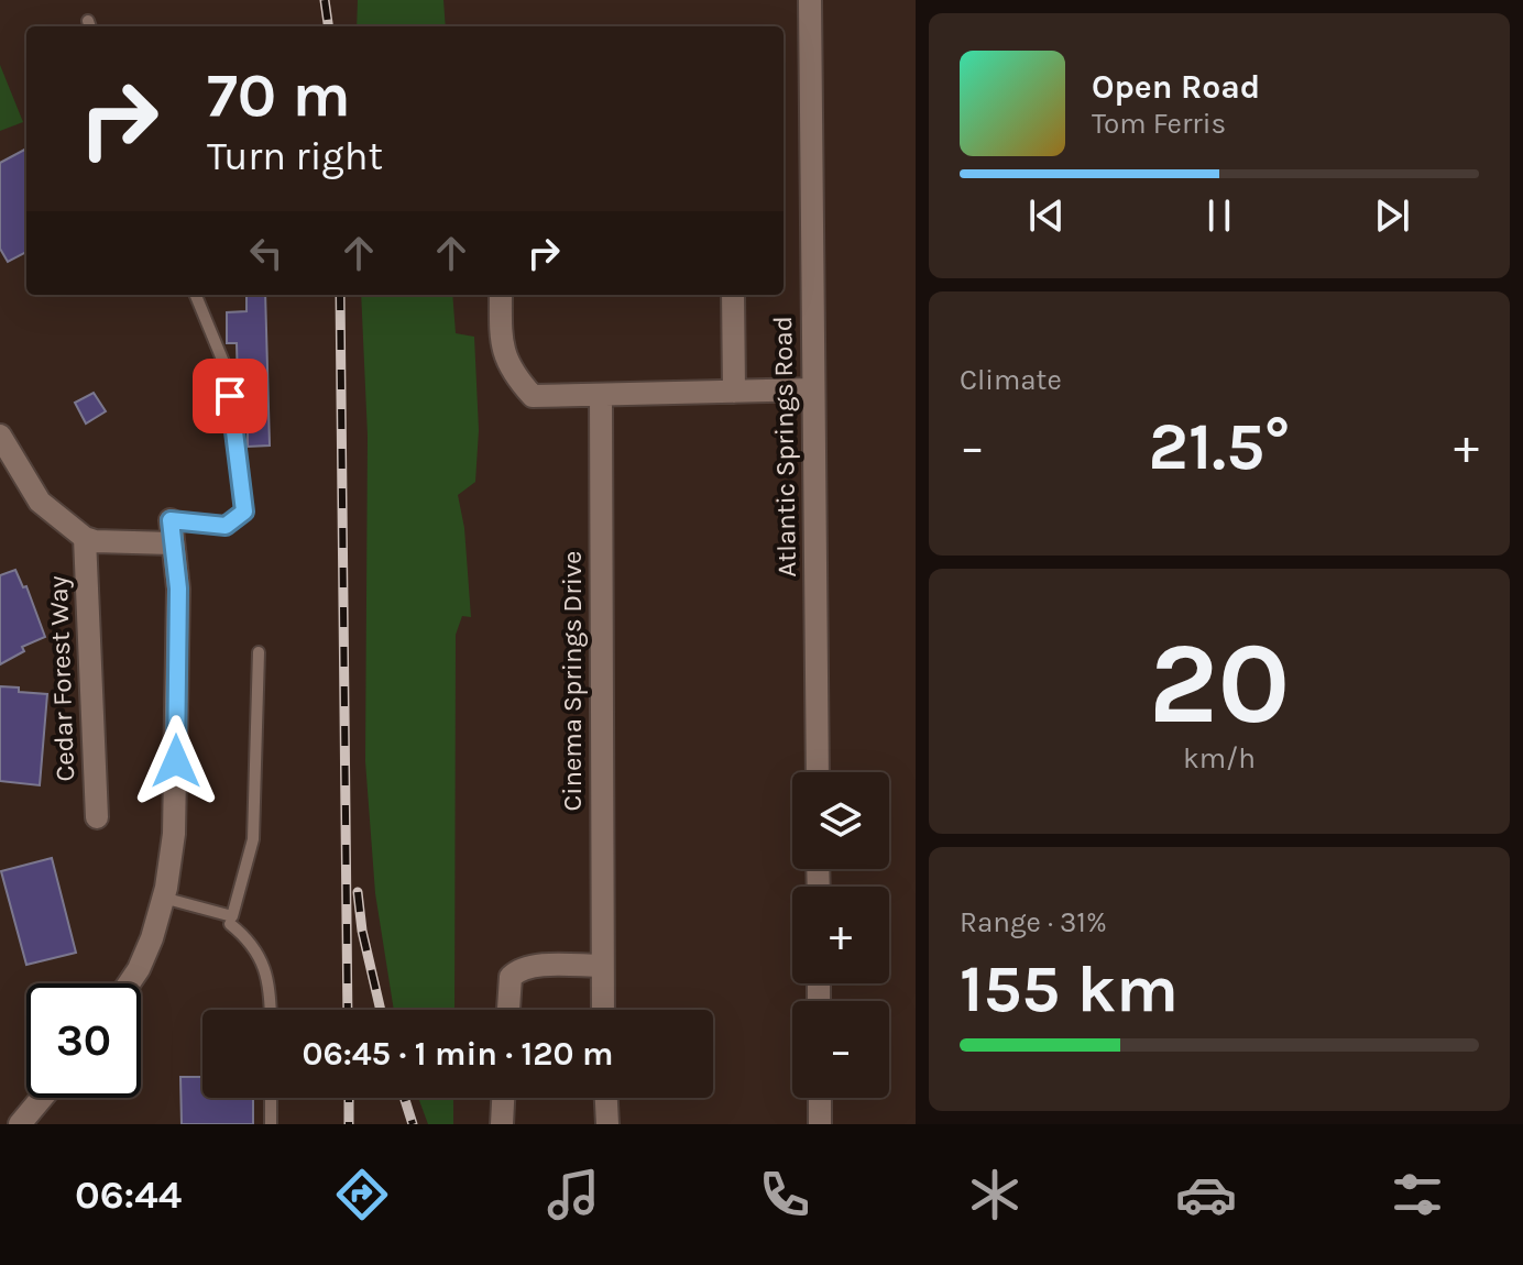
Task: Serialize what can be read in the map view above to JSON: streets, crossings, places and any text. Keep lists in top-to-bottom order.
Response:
{
  "streets": {
    "street": ["Atlantic Springs Road", "Cedar Forest Way", "Cinema Springs Drive"]
  },
  "page": {
    "turn": ["70 m", "Turn right"],
    "song": ["Open Road", "Tom Ferris"],
    "tile": [
      "Climate",
      ["20", "km/h"],
      ["Range · 31%", "155 km"]
    ],
    "heat": ["−", "21.5°", "+"],
    "map_buttons": ["+", "−"],
    "limit": "30",
    "trip": "06:45 · 1 min · 120 m",
    "tabs": "06:44"
  }
}
